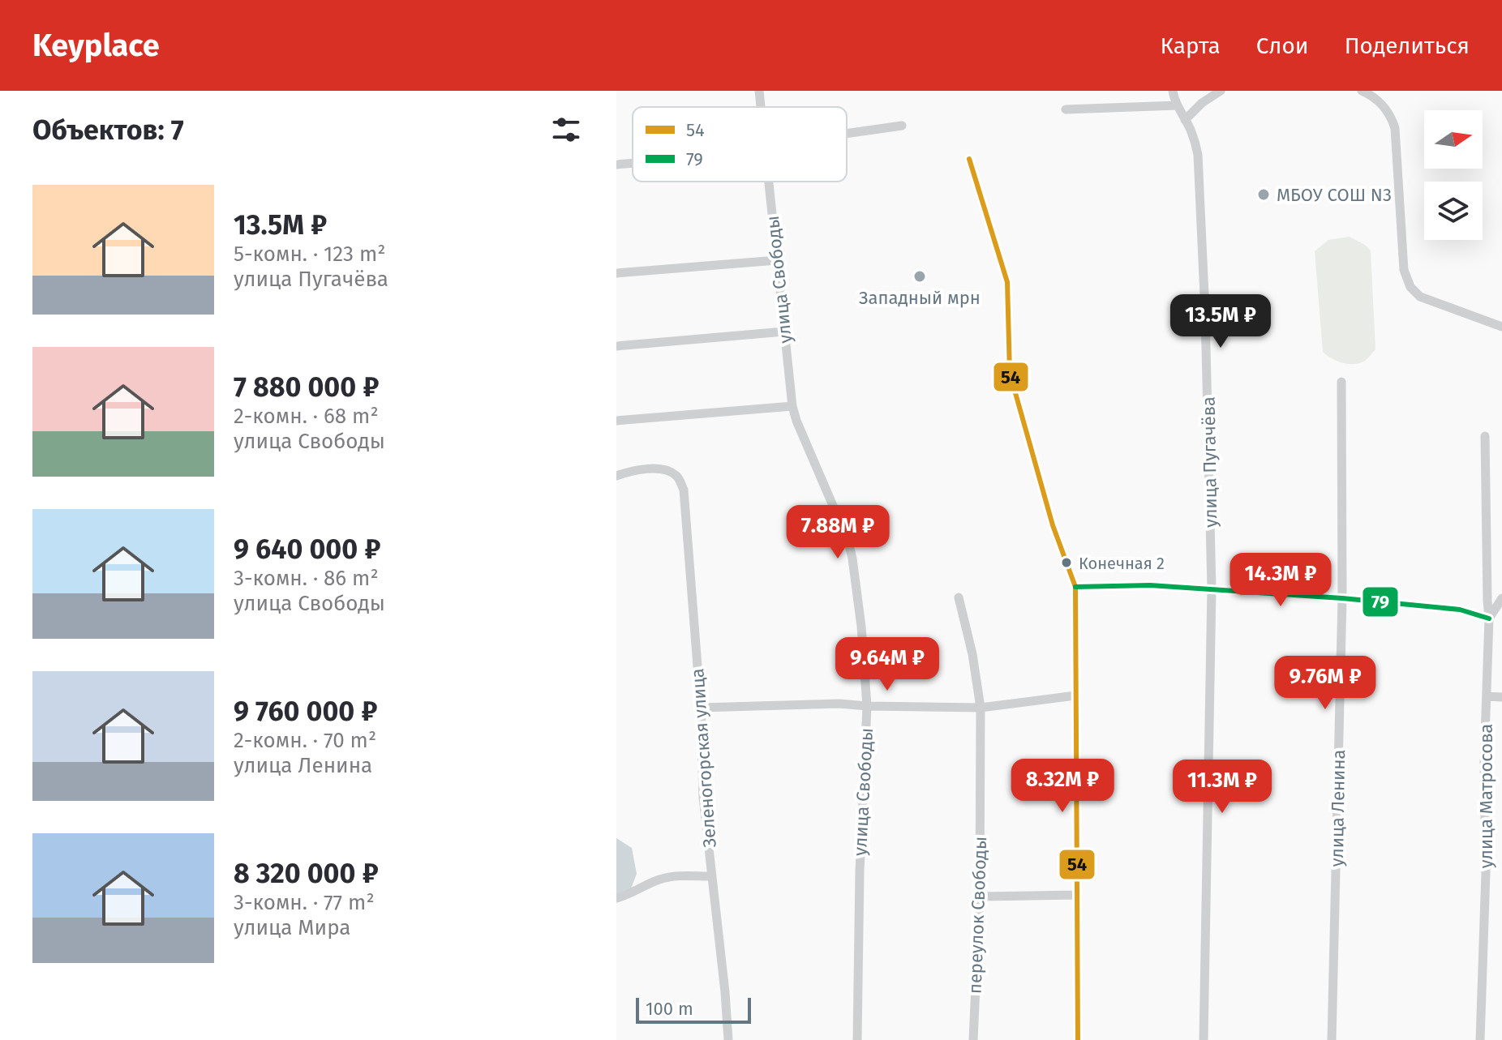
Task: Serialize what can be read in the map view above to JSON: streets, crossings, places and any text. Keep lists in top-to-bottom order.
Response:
{
  "streets": {
    "street": [
      "улица Свободы",
      "улица Пугачёва",
      "Зеленогорская улица",
      "улица Матросова",
      "улица Ленина",
      "переулок Свободы"
    ]
  },
  "places": ["МБОУ СОШ N3", "Западный мрн", "Конечная 2"],
  "lines": ["transit line 54", "transit line 79"],
  "legend": ["54", "79"],
  "scale_bar": "100 m",
  "north": "right",
  "page": {
    "header": "Keyplace",
    "nav": ["Карта", "Слои", "Поделиться"],
    "heading": "Объектов: 7",
    "list": [
      {
        "name": "13.5M ₽",
        "note": "5-комн. · 123 m² · улица Пугачёва"
      },
      {
        "name": "7 880 000 ₽",
        "note": "2-комн. · 68 m² · улица Свободы"
      },
      {
        "name": "9 640 000 ₽",
        "note": "3-комн. · 86 m² · улица Свободы"
      },
      {
        "name": "9 760 000 ₽",
        "note": "2-комн. · 70 m² · улица Ленина"
      },
      {
        "name": "8 320 000 ₽",
        "note": "3-комн. · 77 m² · улица Мира"
      }
    ],
    "price": [
      "13.5M ₽",
      "7.88M ₽",
      "14.3M ₽",
      "9.64M ₽",
      "9.76M ₽",
      "8.32M ₽",
      "11.3M ₽"
    ],
    "scale": "100 m"
  }
}
